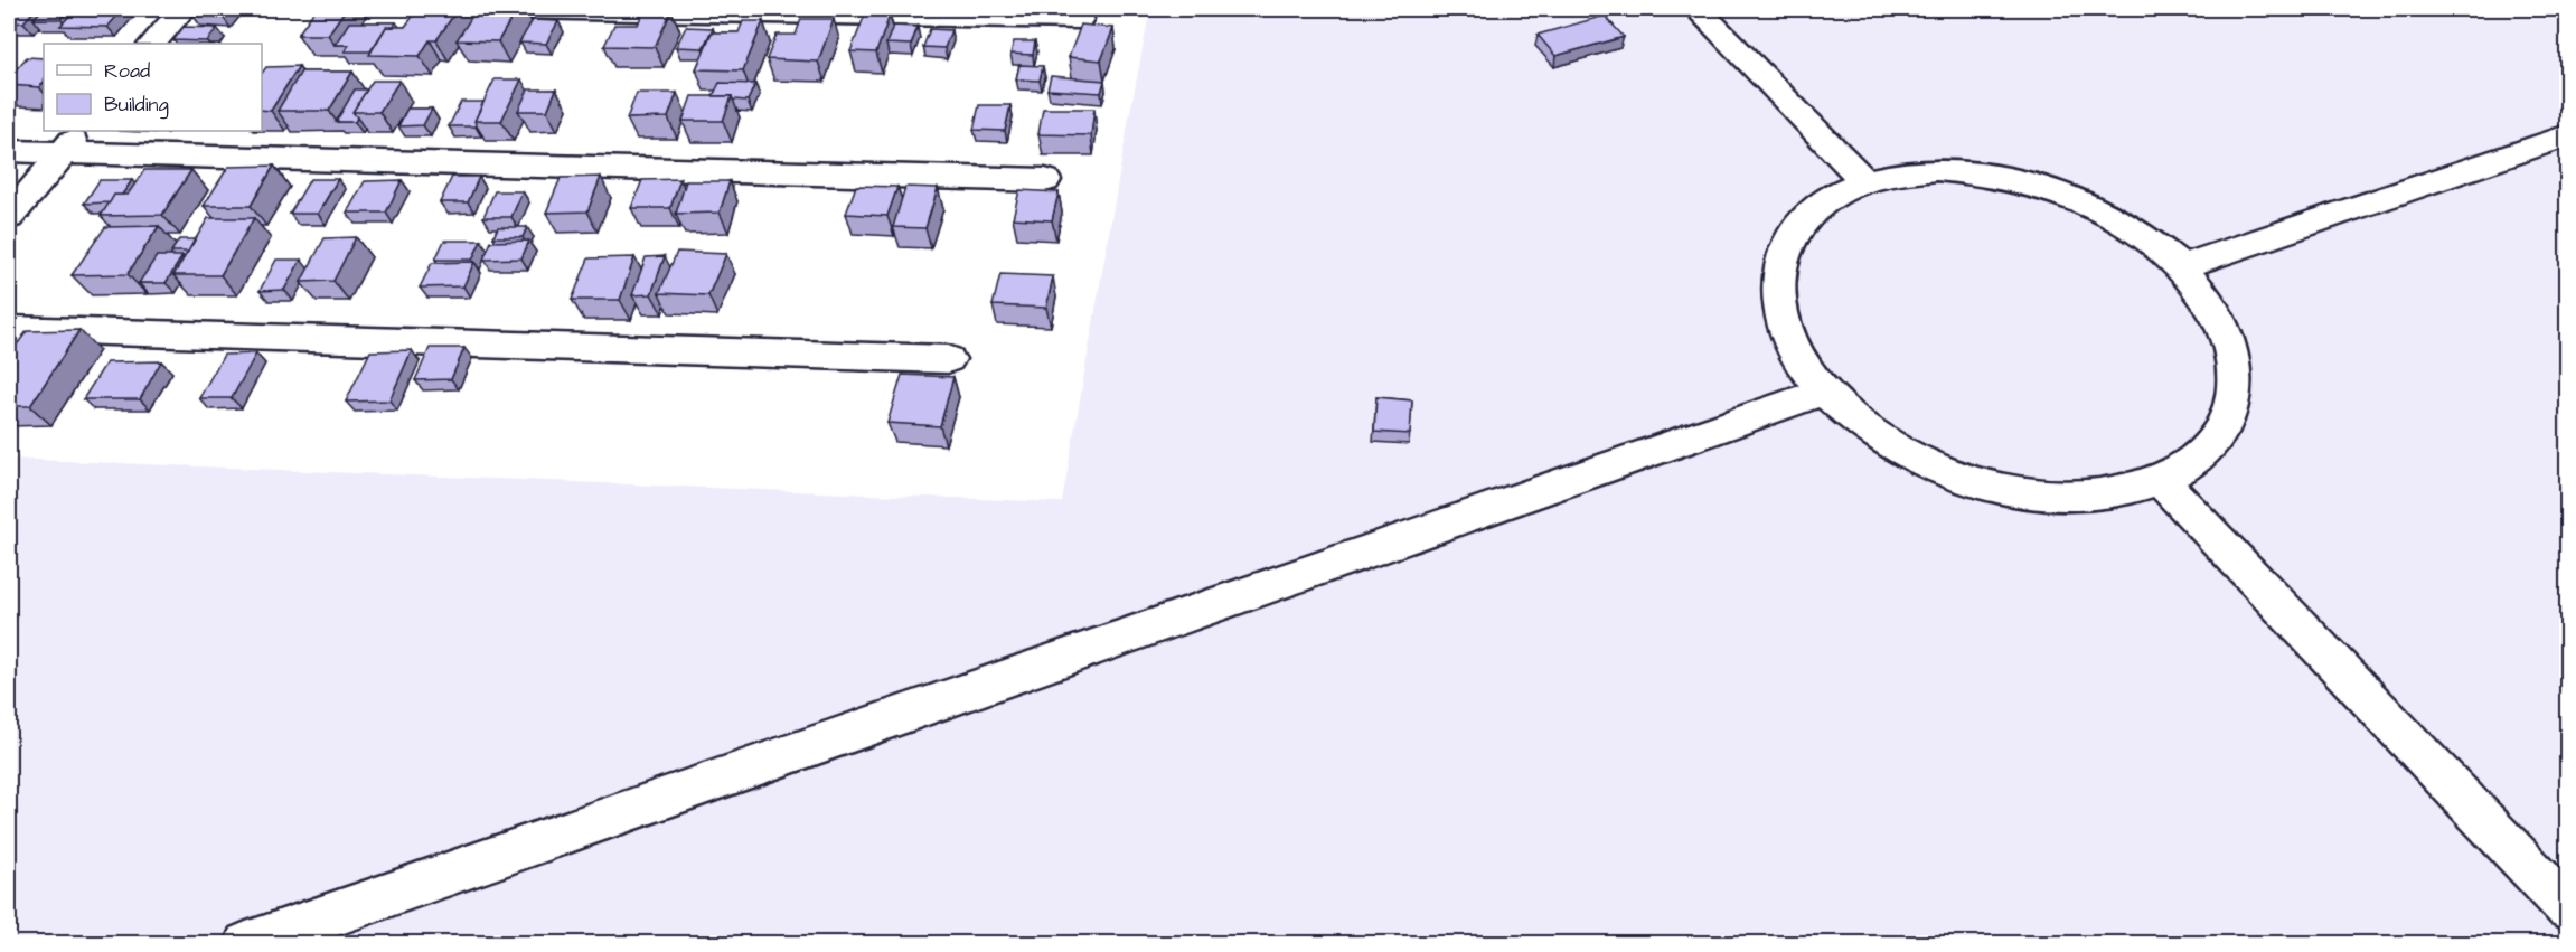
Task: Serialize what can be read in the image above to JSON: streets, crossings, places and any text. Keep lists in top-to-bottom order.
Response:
{
  "legend": ["Road", "Building"]
}
